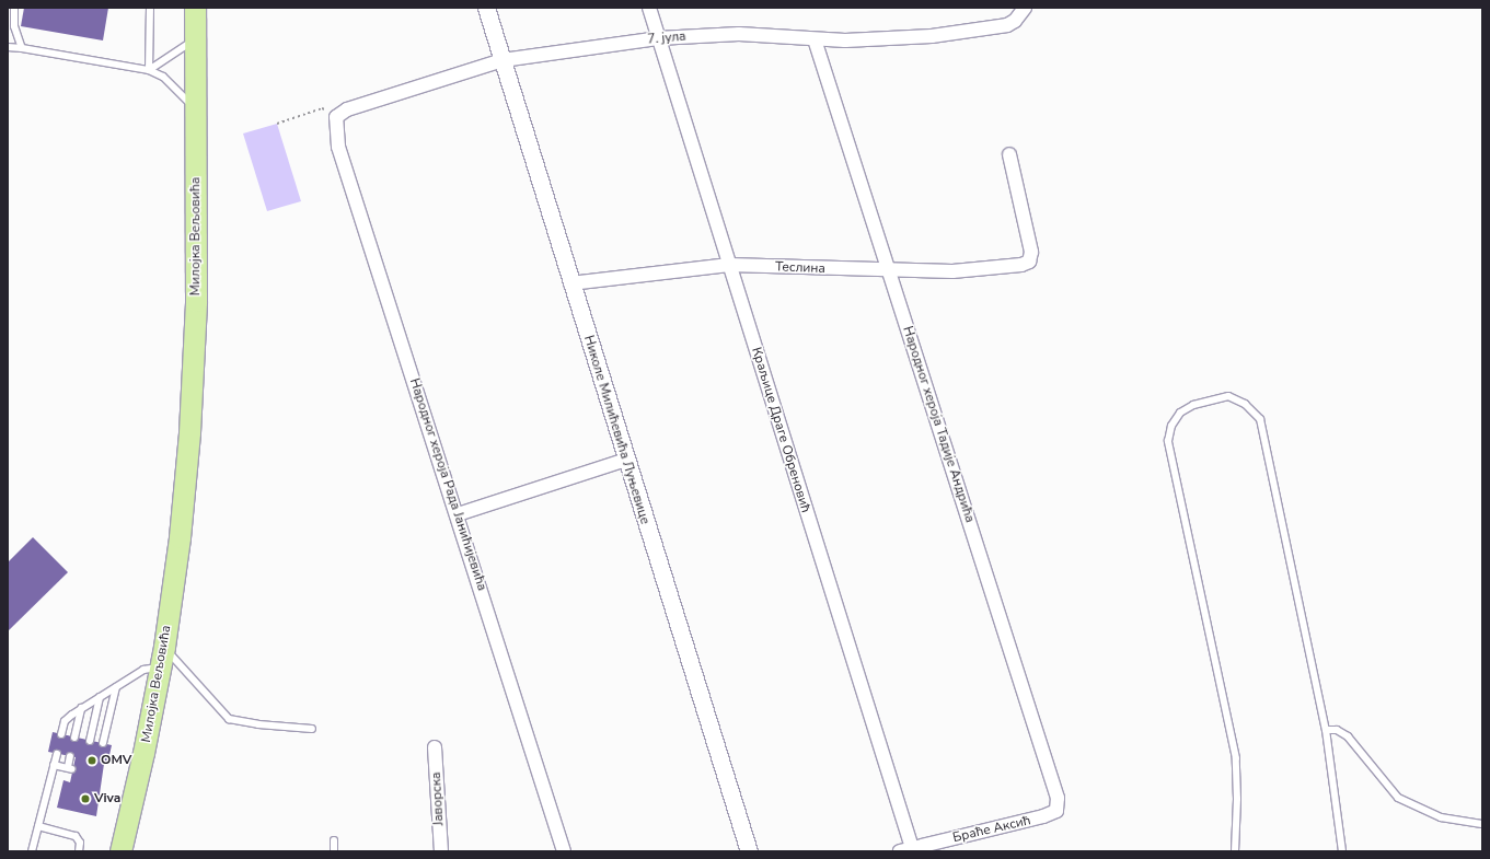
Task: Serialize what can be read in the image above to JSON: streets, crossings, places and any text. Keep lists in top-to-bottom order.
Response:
{
  "streets": {
    "main road": ["Милојка Вељовића"],
    "street": [
      "7. јула",
      "Теслина",
      "Народног хероја Тадије Андрића",
      "Николе Милићевића Луњевице",
      "Краљице Драге Обреновић",
      "Народног хероја Рада Јанићијевића",
      "Јаворска",
      "Браће Аксић"
    ]
  },
  "crossings": [
    ["7. јула", "Народног хероја Тадије Андрића"],
    ["7. јула", "Николе Милићевића Луњевице"],
    ["7. јула", "Краљице Драге Обреновић"],
    ["7. јула", "Народног хероја Рада Јанићијевића"],
    ["Теслина", "Народног хероја Тадије Андрића"],
    ["Теслина", "Николе Милићевића Луњевице"],
    ["Теслина", "Краљице Драге Обреновић"],
    ["Народног хероја Тадије Андрића", "Браће Аксић"],
    ["Краљице Драге Обреновић", "Браће Аксић"]
  ],
  "places": ["OMV", "Viva"]
}
